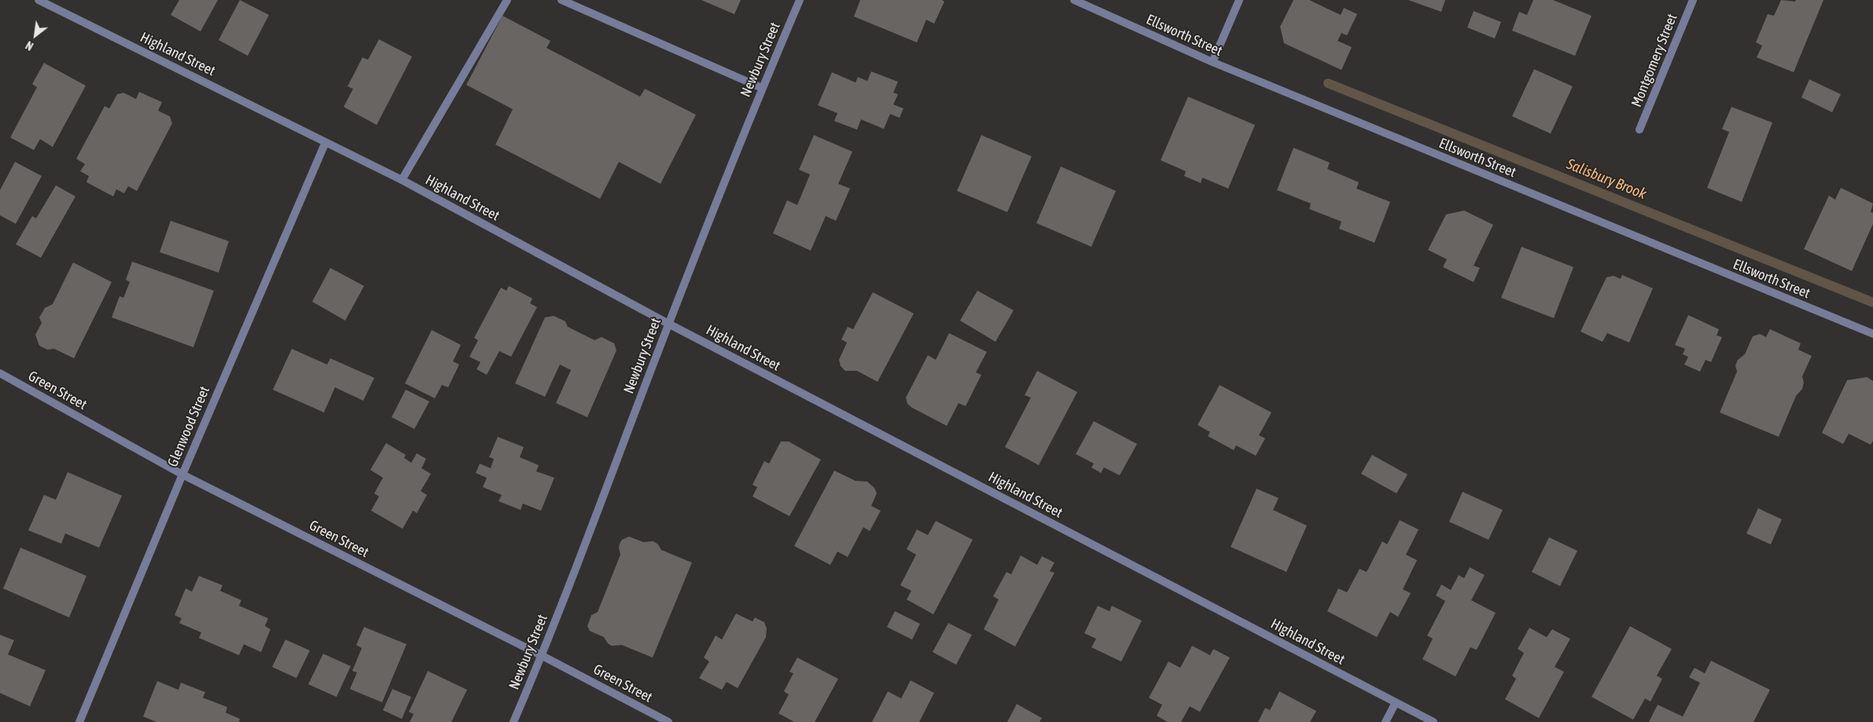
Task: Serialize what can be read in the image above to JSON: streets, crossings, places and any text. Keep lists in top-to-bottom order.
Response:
{
  "streets": {
    "street": [
      "Ellsworth Street",
      "Highland Street",
      "Newbury Street",
      "Montgomery Street",
      "Green Street",
      "Glenwood Street"
    ]
  },
  "crossings": [
    ["Highland Street", "Newbury Street"],
    ["Highland Street", "Glenwood Street"],
    ["Newbury Street", "Green Street"],
    ["Green Street", "Glenwood Street"]
  ],
  "water": ["Salisbury Brook"],
  "north": "bottom left"
}
